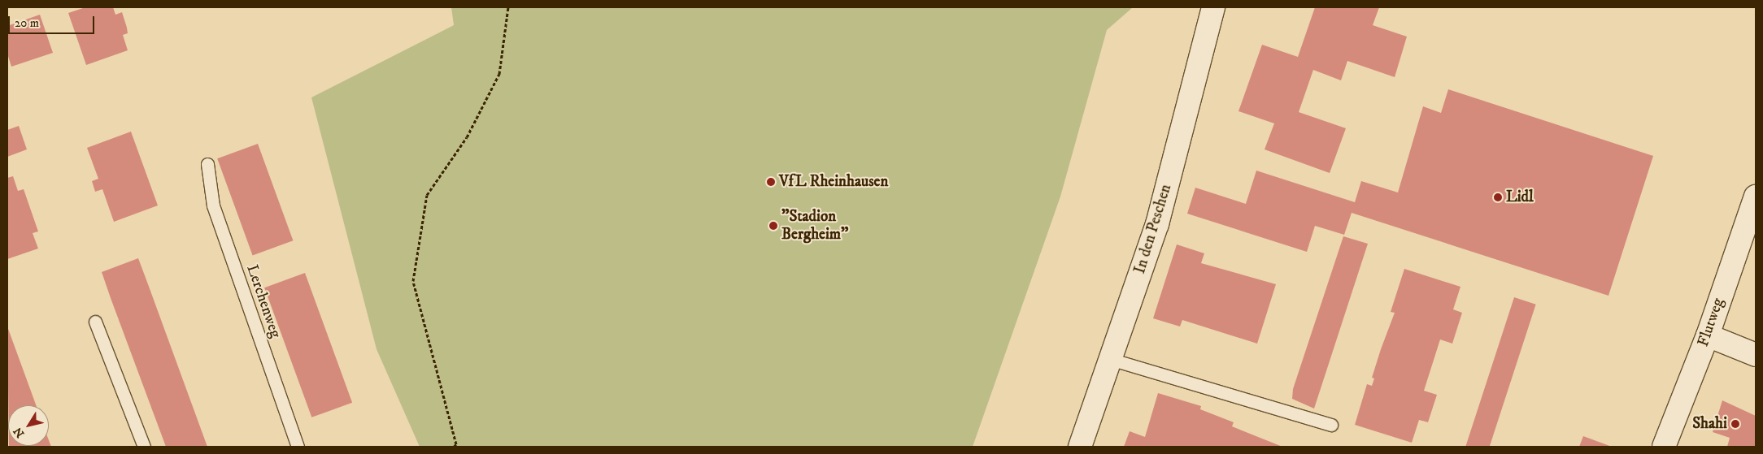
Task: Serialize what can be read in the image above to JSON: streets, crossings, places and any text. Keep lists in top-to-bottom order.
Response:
{
  "streets": {
    "street": ["In den Peschen", "Flutweg"],
    "lane": ["Lerchenweg"]
  },
  "places": [
    "VfL Rheinhausen",
    "Lidl",
    "\"Stadion Bergheim\"",
    "Shahi"
  ],
  "scale_bar": "20 m",
  "north": "bottom left"
}
